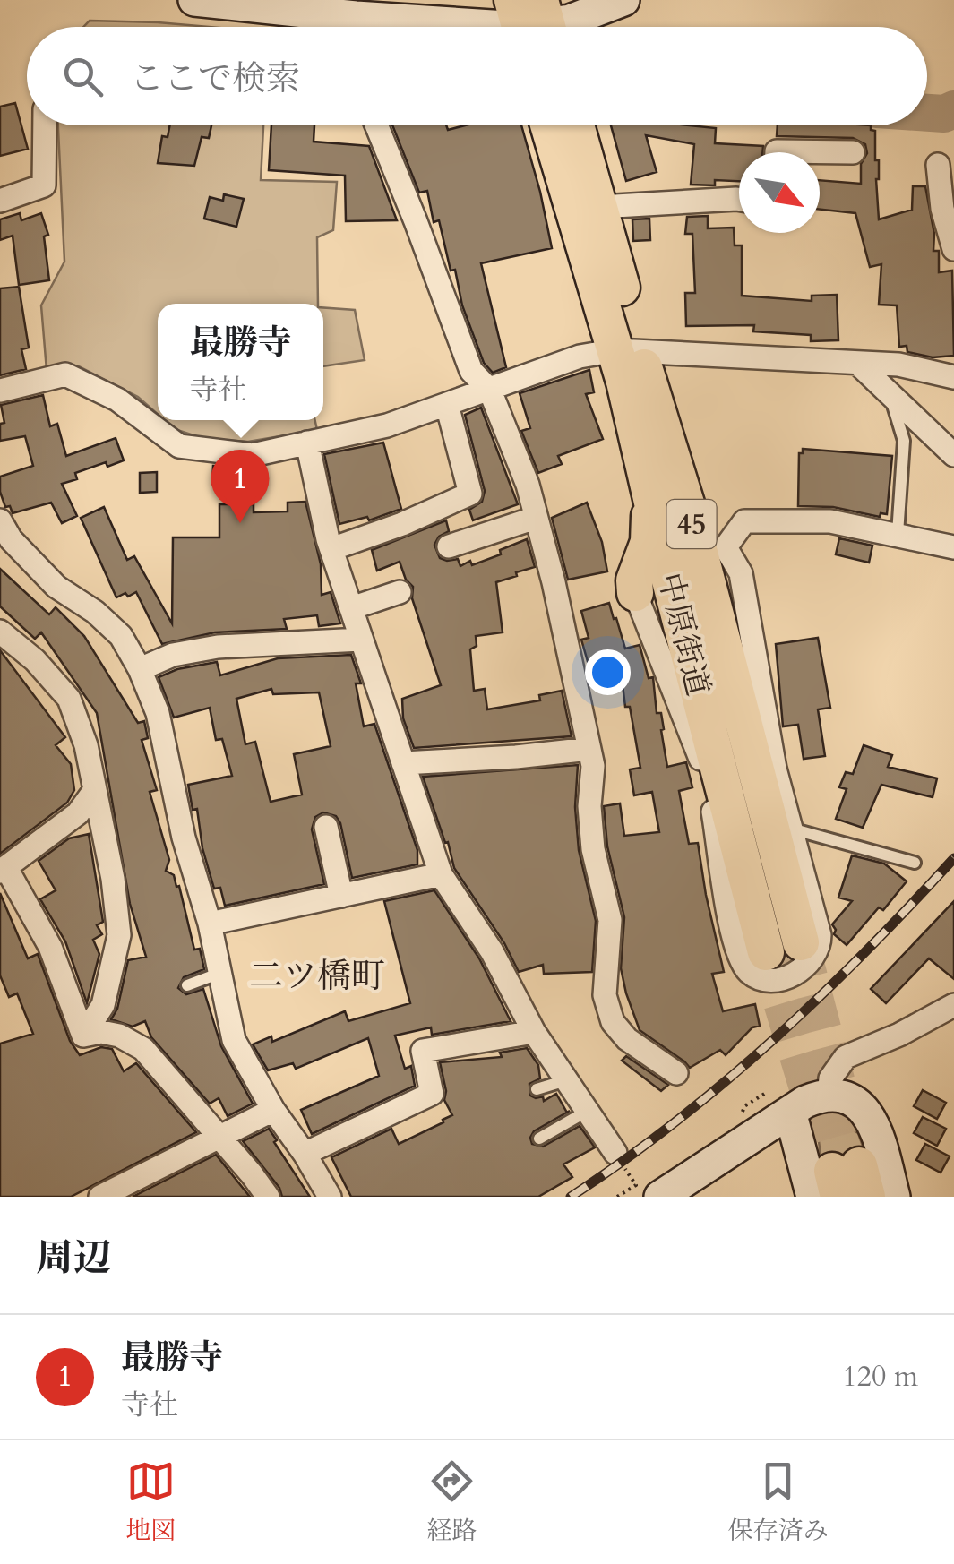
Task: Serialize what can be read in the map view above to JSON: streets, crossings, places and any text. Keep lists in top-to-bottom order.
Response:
{
  "streets": {
    "main road": ["45", "中原街道"]
  },
  "districts": ["二ツ橋町"],
  "north": "bottom right",
  "page": {
    "search": "ここで検索",
    "popup": ["最勝寺", "寺社"],
    "pins": "1",
    "heading": "周辺",
    "list": [
      {
        "mark": "1",
        "name": "最勝寺",
        "note": "寺社",
        "value": "120 m"
      }
    ],
    "nav": ["地図", "経路", "保存済み"]
  }
}
